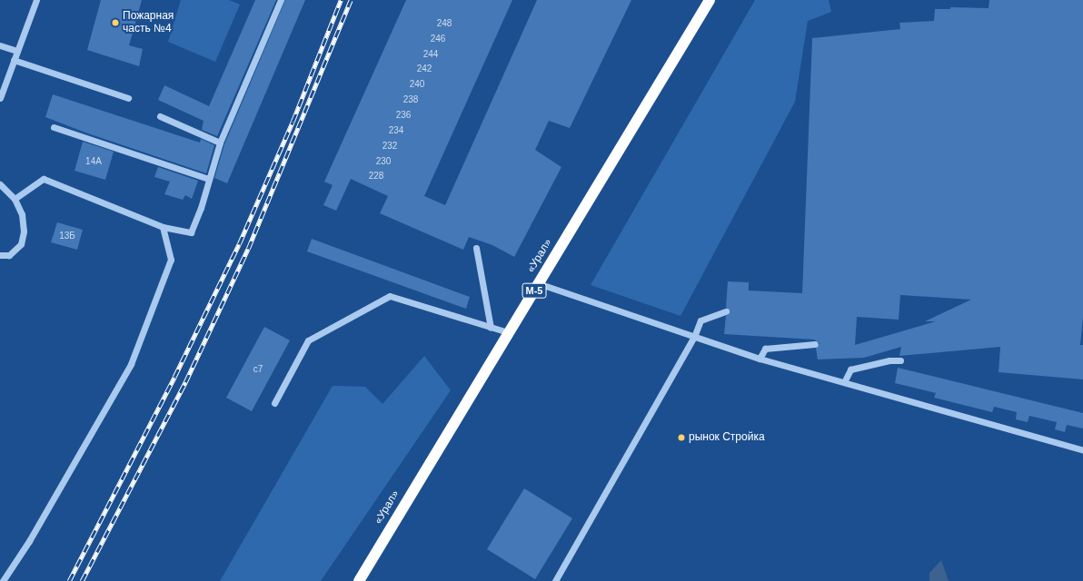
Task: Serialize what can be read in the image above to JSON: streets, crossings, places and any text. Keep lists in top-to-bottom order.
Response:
{
  "streets": {
    "highway": ["«Урал»", "М-5"]
  },
  "places": ["Пожарная часть №4", "рынок Стройка"],
  "house_numbers": [
    "248",
    "246",
    "244",
    "242",
    "240",
    "238",
    "236",
    "234",
    "232",
    "14А",
    "230",
    "228",
    "13Б",
    "с7"
  ]
}
